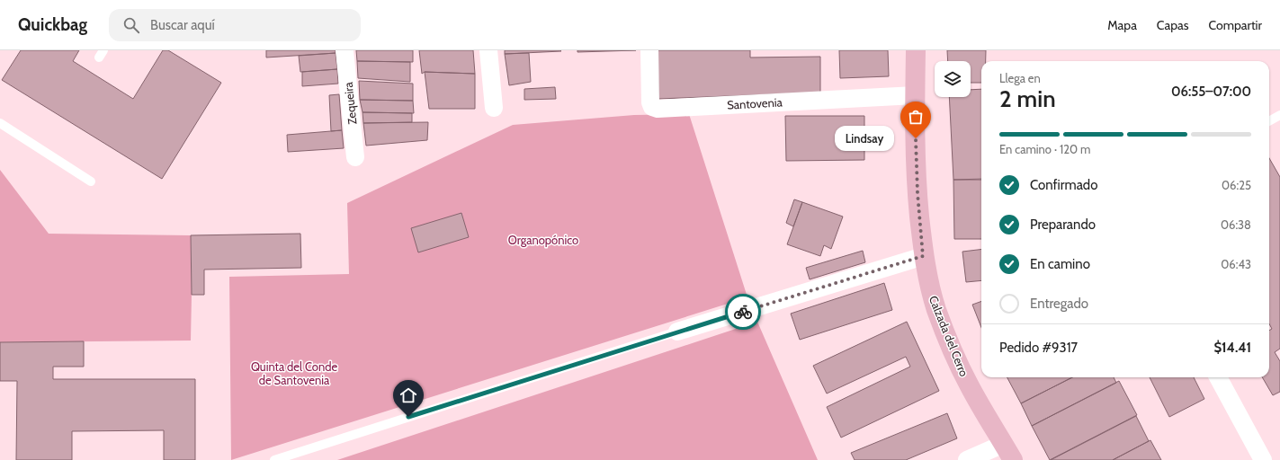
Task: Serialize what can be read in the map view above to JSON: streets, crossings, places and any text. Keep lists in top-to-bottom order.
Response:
{
  "streets": {
    "main road": ["Calzada del Cerro"],
    "street": ["Zequeira", "Santovenia"]
  },
  "crossings": [
    ["Santovenia", "Calzada del Cerro"]
  ],
  "parks": ["Organopónico", "Quinta del Conde de Santovenia"],
  "places": ["Lindsay"],
  "page": {
    "header": "Quickbag",
    "search": "Buscar aquí",
    "nav": ["Mapa", "Capas", "Compartir"],
    "heading": ["2 min", "Llega en", "06:55–07:00"],
    "panel": ["Pedido #9317", "$14.41"],
    "bar": "En camino · 120 m",
    "bubble": "Lindsay",
    "list": [
      ["Confirmado", "06:25"],
      ["Preparando", "06:38"],
      ["En camino", "06:43"],
      "Entregado"
    ]
  }
}
